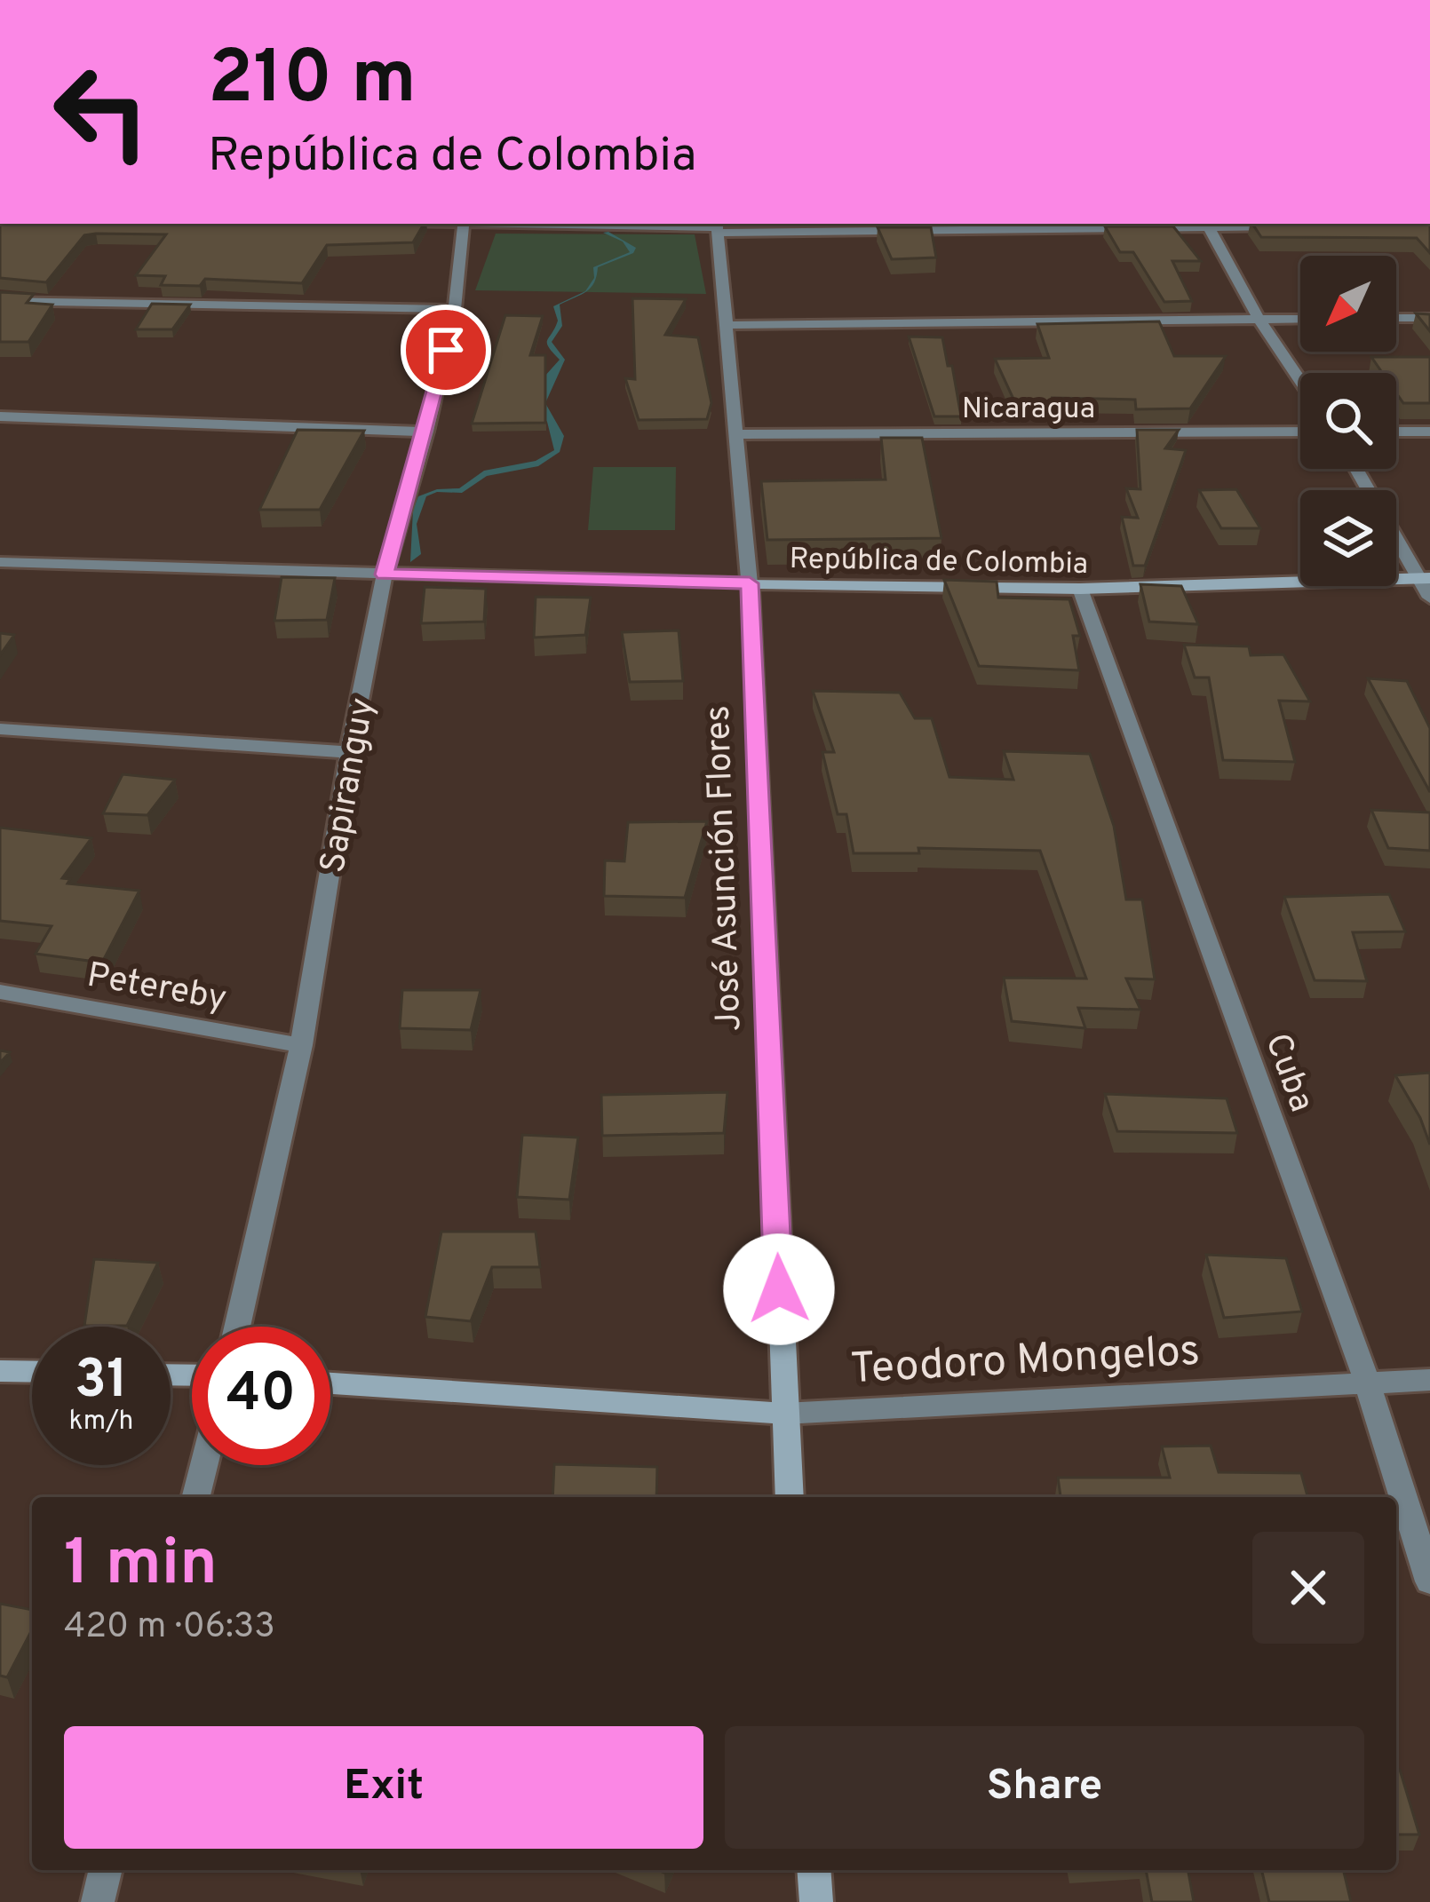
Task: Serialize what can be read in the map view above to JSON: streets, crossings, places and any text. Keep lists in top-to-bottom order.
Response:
{
  "streets": {
    "street": [
      "Nicaragua",
      "República de Colombia",
      "Sapiranguy",
      "José Asunción Flores",
      "Petereby",
      "Cuba",
      "Teodoro Mongelos"
    ]
  },
  "crossings": [
    ["Nicaragua", "José Asunción Flores"],
    ["República de Colombia", "Sapiranguy"],
    ["República de Colombia", "José Asunción Flores"],
    ["República de Colombia", "Cuba"],
    ["Sapiranguy", "Petereby"],
    ["José Asunción Flores", "Teodoro Mongelos"],
    ["Cuba", "Teodoro Mongelos"]
  ],
  "north": "bottom left",
  "page": {
    "turn": ["210 m", "República de Colombia"],
    "speed": "31 km/h",
    "limit": "40",
    "heading": ["1 min", "420 m · 06:33"],
    "buttons": ["Exit", "Share"]
  }
}
